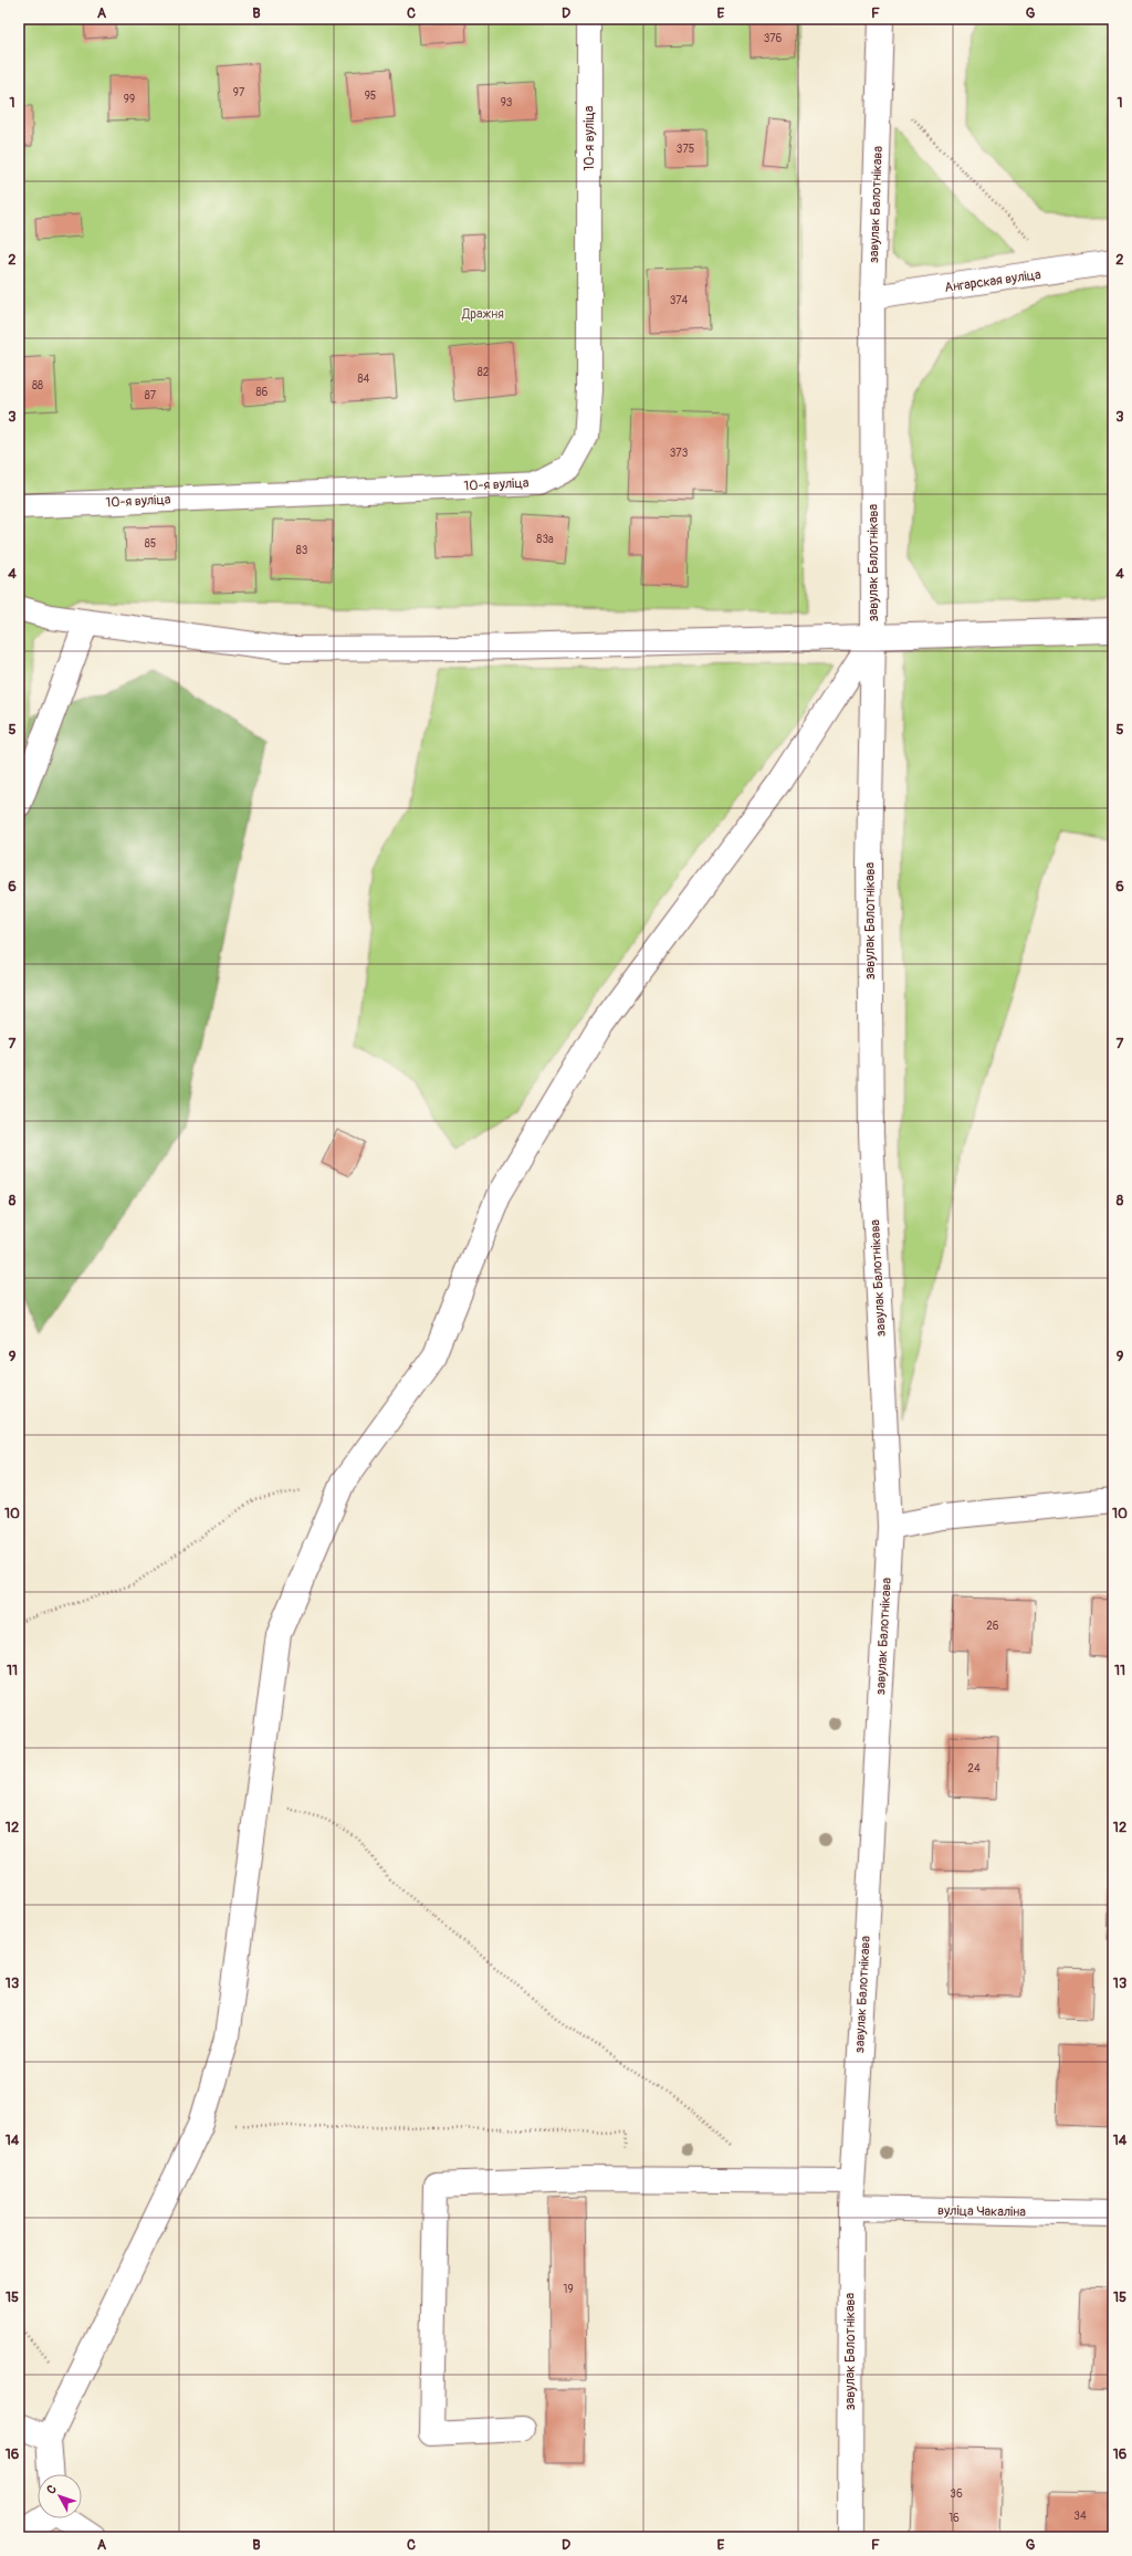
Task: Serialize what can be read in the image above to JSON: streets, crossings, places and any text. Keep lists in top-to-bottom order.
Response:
{
  "streets": {
    "street": [
      "10-я вуліца",
      "завулак Балотнікава",
      "Ангарская вуліца",
      "вуліца Чакаліна"
    ]
  },
  "crossings": [
    ["завулак Балотнікава", "Ангарская вуліца"],
    ["завулак Балотнікава", "вуліца Чакаліна"]
  ],
  "parks": ["Дражня"],
  "house_numbers": [
    "376",
    "97",
    "95",
    "99",
    "93",
    "375",
    "374",
    "82",
    "84",
    "88",
    "86",
    "87",
    "373",
    "83а",
    "85",
    "83",
    "26",
    "24",
    "19",
    "36",
    "34",
    "16"
  ],
  "north": "top left",
  "grid": {
    "columns": [
      "A",
      "B",
      "C",
      "D",
      "E",
      "F",
      "G"
    ],
    "rows": [
      "1",
      "2",
      "3",
      "4",
      "5",
      "6",
      "7",
      "8",
      "9",
      "10",
      "11",
      "12",
      "13",
      "14",
      "15",
      "16"
    ]
  }
}
